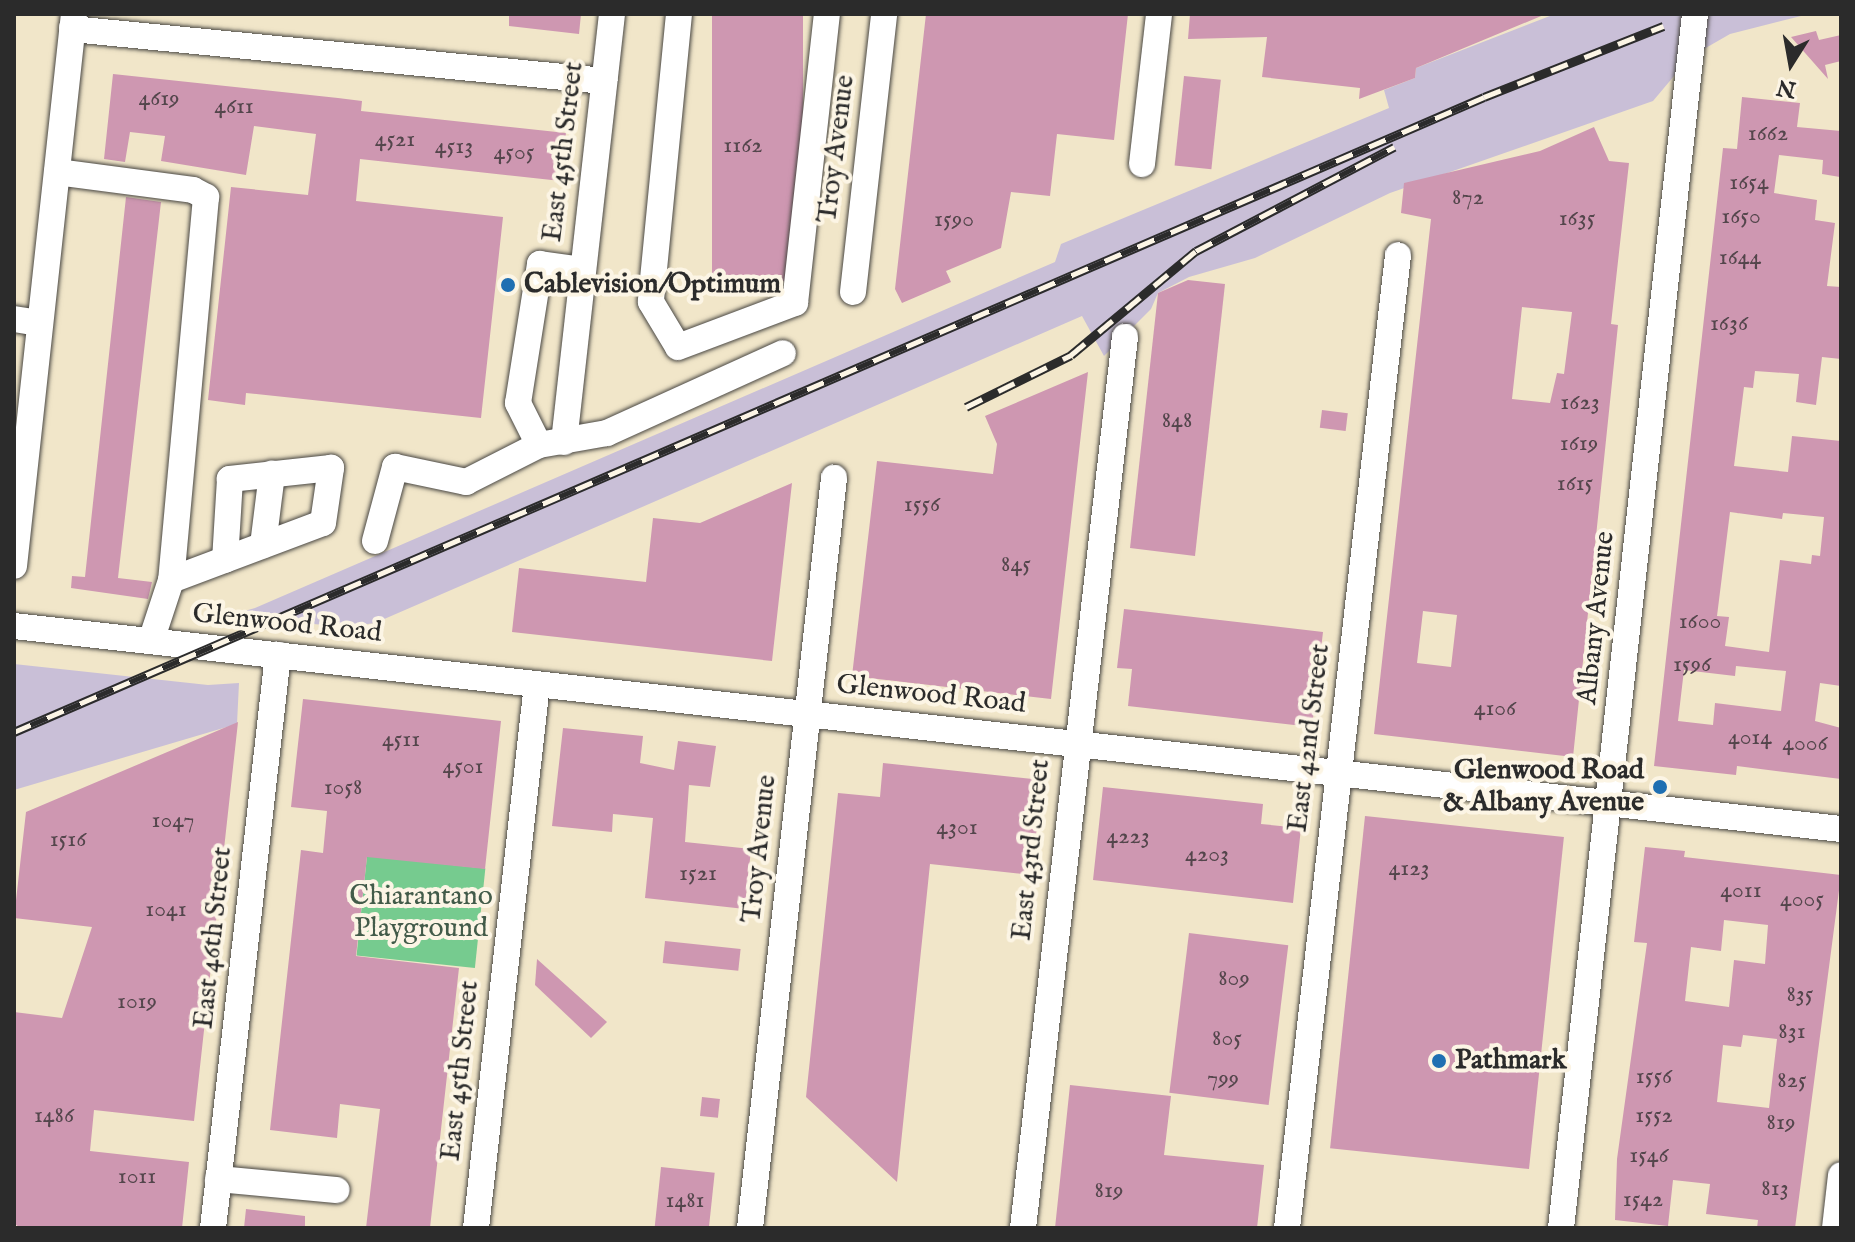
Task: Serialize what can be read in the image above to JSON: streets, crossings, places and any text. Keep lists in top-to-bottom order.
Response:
{
  "streets": {
    "street": [
      "Troy Avenue",
      "East 45th Street",
      "Albany Avenue",
      "Glenwood Road",
      "East 42nd Street",
      "East 43rd Street",
      "East 46th Street"
    ]
  },
  "crossings": [
    ["Troy Avenue", "Glenwood Road"],
    ["East 45th Street", "Glenwood Road"],
    ["Albany Avenue", "Glenwood Road"],
    ["Glenwood Road", "East 42nd Street"],
    ["Glenwood Road", "East 43rd Street"],
    ["Glenwood Road", "East 46th Street"]
  ],
  "parks": ["Chiarantano Playground"],
  "places": ["Cablevision/Optimum", "Glenwood Road & Albany Avenue", "Pathmark"],
  "house_numbers": [
    "4619",
    "4611",
    "1662",
    "4521",
    "1162",
    "4513",
    "4505",
    "1654",
    "872",
    "1650",
    "1635",
    "1590",
    "1644",
    "1636",
    "1623",
    "848",
    "1619",
    "1615",
    "1556",
    "845",
    "1600",
    "1596",
    "4106",
    "4014",
    "4511",
    "4006",
    "4501",
    "1058",
    "1047",
    "4301",
    "4223",
    "1516",
    "4203",
    "4123",
    "1521",
    "4011",
    "4005",
    "1041",
    "809",
    "835",
    "1019",
    "831",
    "805",
    "1556",
    "799",
    "825",
    "1486",
    "1552",
    "819",
    "1546",
    "1011",
    "813",
    "819",
    "1542",
    "1481"
  ],
  "north": "bottom"
}
